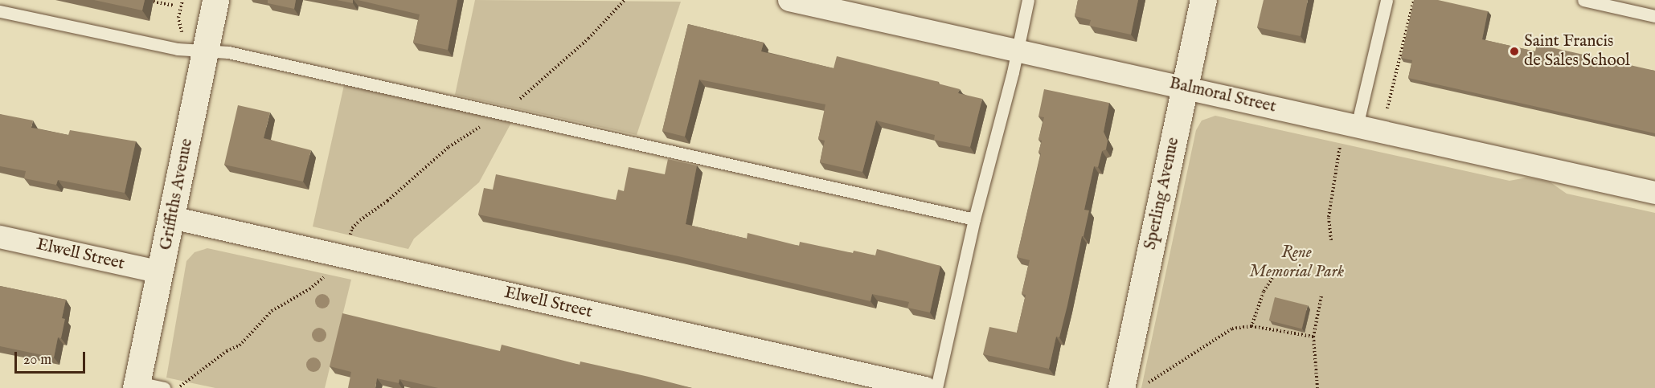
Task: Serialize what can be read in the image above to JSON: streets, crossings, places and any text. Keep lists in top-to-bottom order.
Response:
{
  "streets": {
    "street": [
      "Balmoral Street",
      "Sperling Avenue",
      "Griffiths Avenue",
      "Elwell Street"
    ]
  },
  "crossings": [
    ["Balmoral Street", "Sperling Avenue"],
    ["Griffiths Avenue", "Elwell Street"]
  ],
  "parks": ["Rene Memorial Park"],
  "places": ["Saint Francis de Sales School"],
  "scale_bar": "20 m"
}
